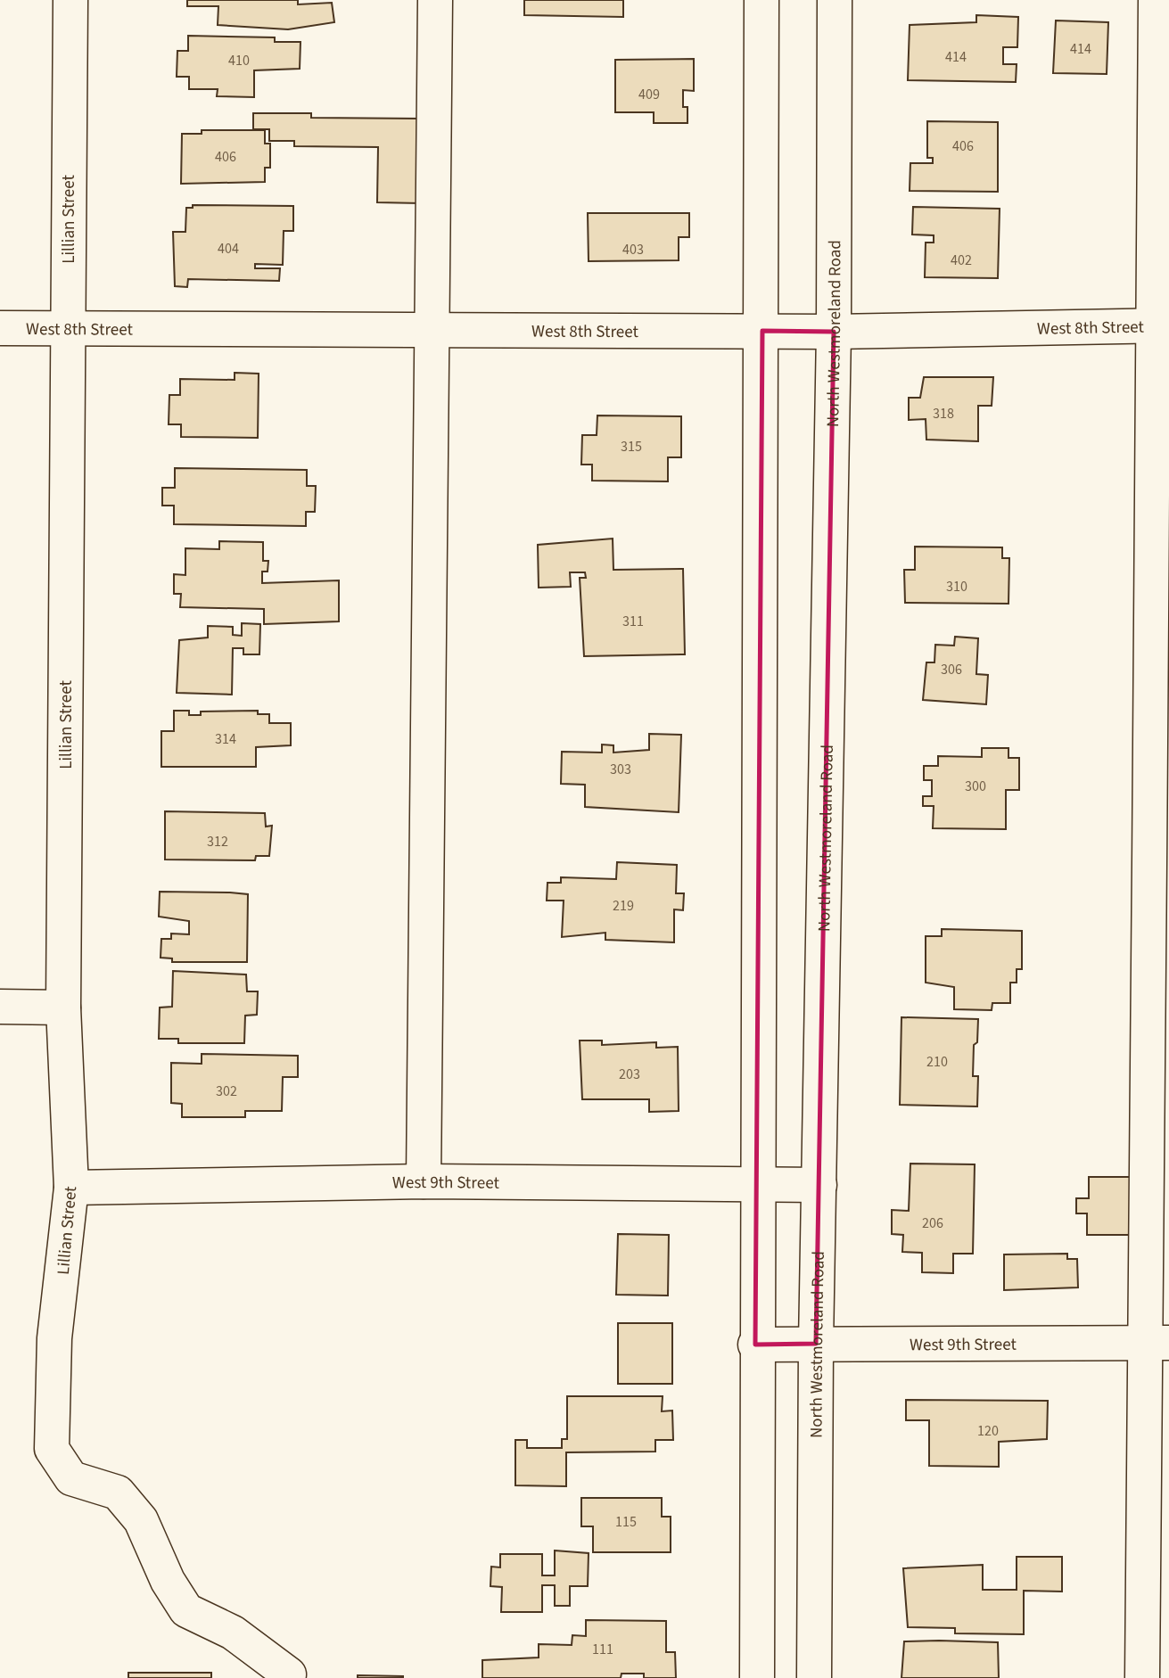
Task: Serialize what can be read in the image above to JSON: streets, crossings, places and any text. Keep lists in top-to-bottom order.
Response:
{
  "streets": {
    "street": [
      "Lillian Street",
      "West 8th Street",
      "North Westmoreland Road",
      "West 9th Street"
    ]
  },
  "crossings": [
    ["Lillian Street", "West 8th Street"],
    ["Lillian Street", "West 9th Street"],
    ["West 8th Street", "North Westmoreland Road"],
    ["North Westmoreland Road", "West 9th Street"]
  ],
  "house_numbers": [
    "414",
    "414",
    "410",
    "409",
    "406",
    "406",
    "404",
    "403",
    "402",
    "318",
    "315",
    "310",
    "311",
    "306",
    "314",
    "303",
    "300",
    "312",
    "219",
    "210",
    "203",
    "302",
    "206",
    "120",
    "115",
    "111"
  ]
}
